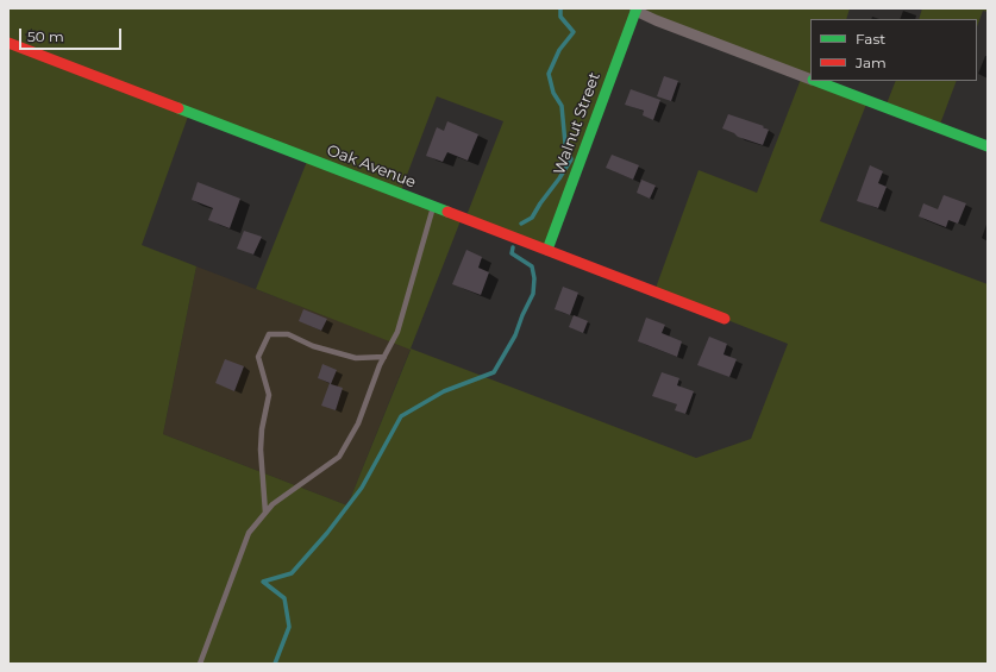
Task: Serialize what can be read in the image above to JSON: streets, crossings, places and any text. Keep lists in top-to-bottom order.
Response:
{
  "streets": {
    "street": ["Walnut Street", "Oak Avenue"]
  },
  "crossings": [
    ["Walnut Street", "Oak Avenue"]
  ],
  "legend": ["Fast", "Jam"],
  "scale_bar": "50 m"
}
